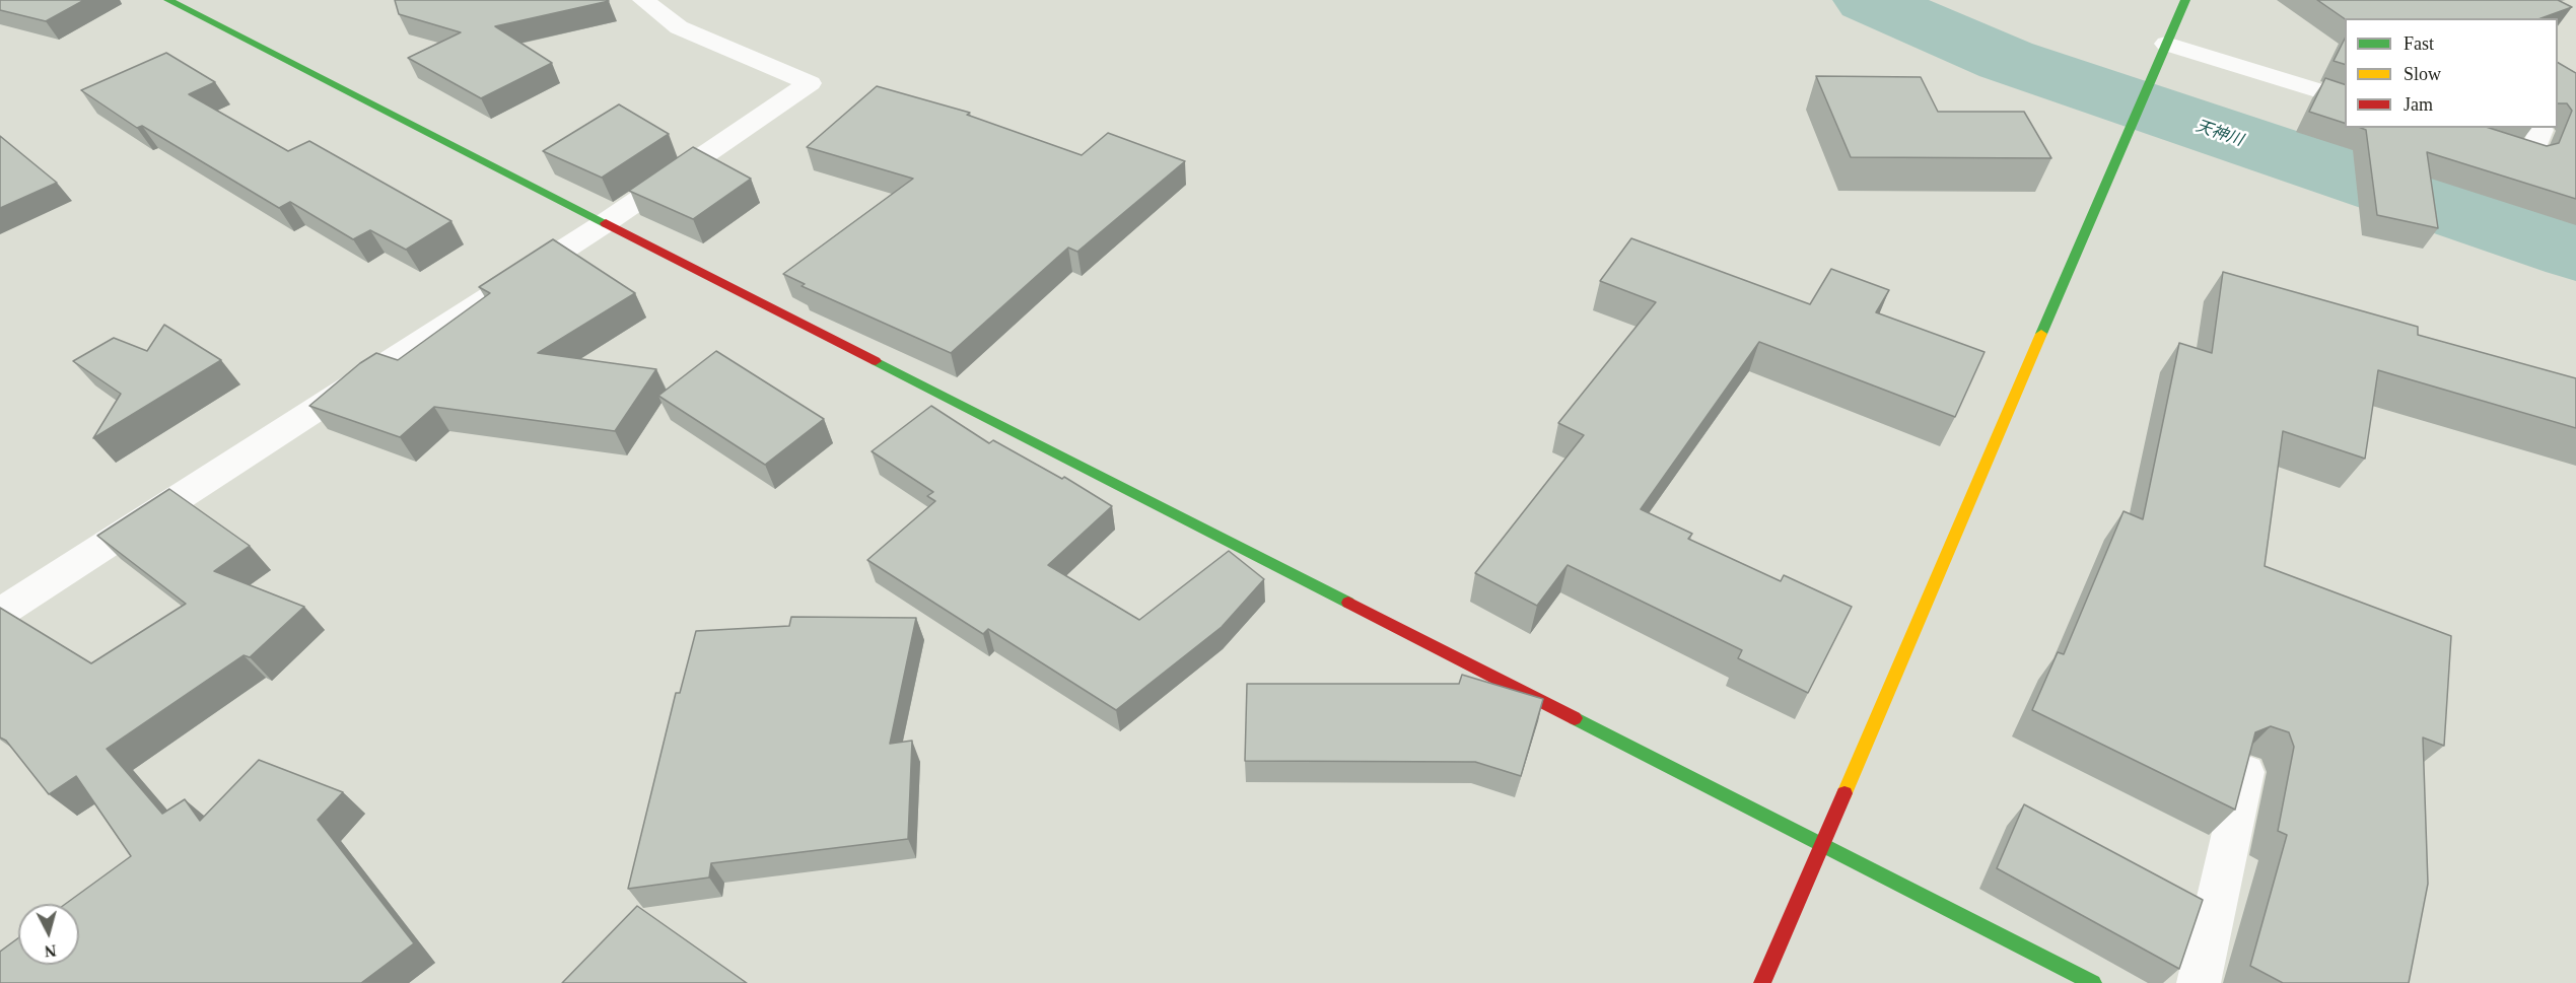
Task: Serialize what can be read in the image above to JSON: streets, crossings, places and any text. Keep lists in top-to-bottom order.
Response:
{
  "water": ["天神川"],
  "legend": ["Fast", "Slow", "Jam"],
  "north": "bottom"
}
